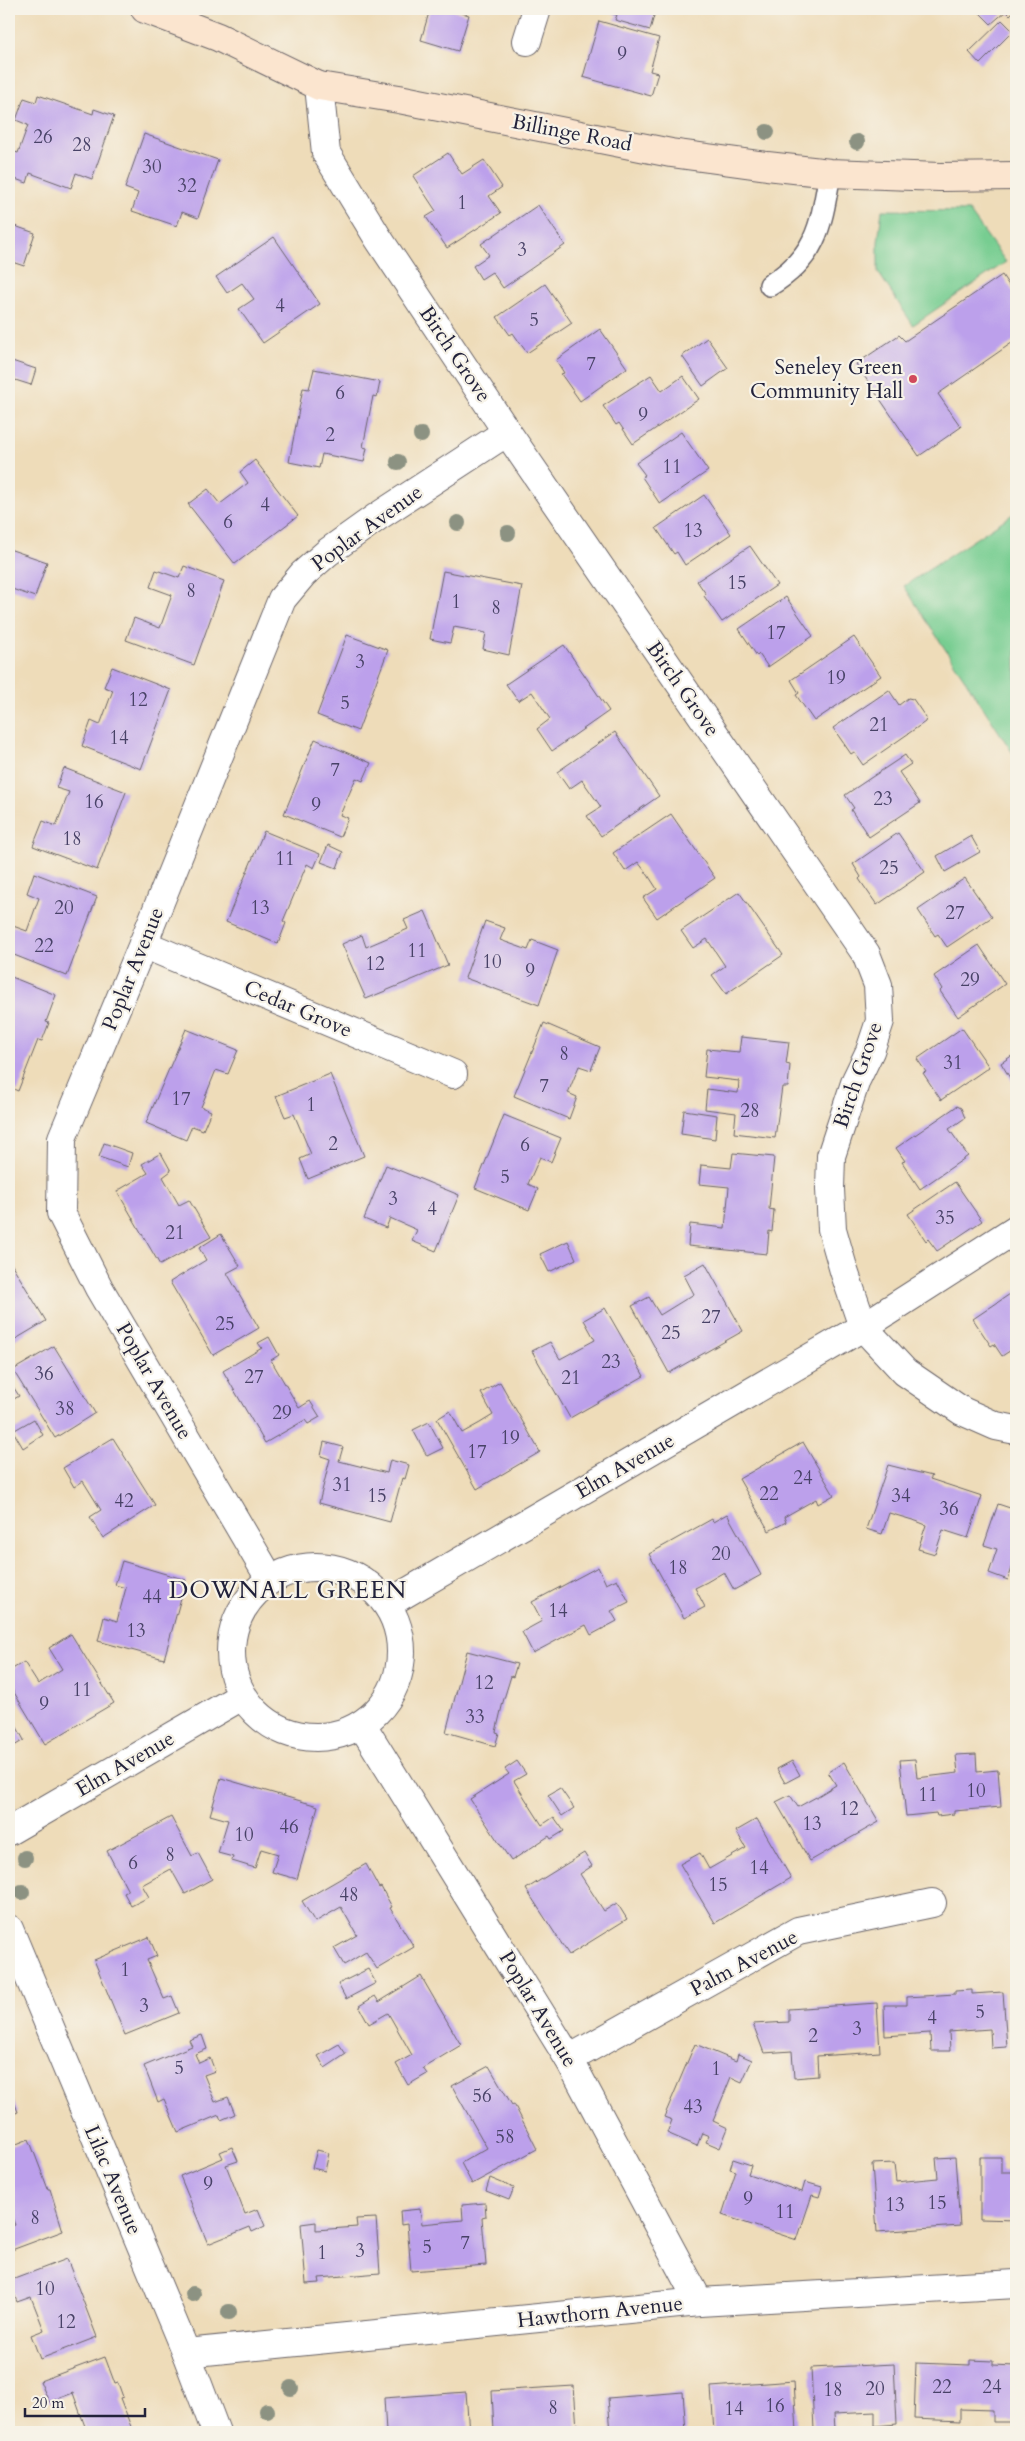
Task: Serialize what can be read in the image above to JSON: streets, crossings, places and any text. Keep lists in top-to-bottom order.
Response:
{
  "streets": {
    "main road": ["Billinge Road"],
    "street": [
      "Birch Grove",
      "Poplar Avenue",
      "Cedar Grove",
      "Elm Avenue",
      "Palm Avenue",
      "Lilac Avenue",
      "Hawthorn Avenue"
    ]
  },
  "crossings": [
    ["Billinge Road", "Birch Grove"],
    ["Birch Grove", "Poplar Avenue"],
    ["Birch Grove", "Elm Avenue"],
    ["Poplar Avenue", "Cedar Grove"],
    ["Poplar Avenue", "Elm Avenue"],
    ["Poplar Avenue", "Palm Avenue"],
    ["Poplar Avenue", "Hawthorn Avenue"],
    ["Lilac Avenue", "Hawthorn Avenue"]
  ],
  "districts": ["DOWNALL GREEN"],
  "places": ["Seneley Green Community Hall"],
  "house_numbers": [
    "9",
    "26",
    "28",
    "30",
    "32",
    "1",
    "3",
    "4",
    "5",
    "7",
    "6",
    "9",
    "2",
    "11",
    "4",
    "6",
    "13",
    "15",
    "8",
    "1",
    "8",
    "17",
    "3",
    "19",
    "12",
    "5",
    "21",
    "14",
    "7",
    "23",
    "16",
    "9",
    "18",
    "11",
    "25",
    "20",
    "13",
    "27",
    "22",
    "11",
    "10",
    "12",
    "9",
    "29",
    "8",
    "31",
    "7",
    "17",
    "1",
    "28",
    "2",
    "6",
    "5",
    "3",
    "4",
    "35",
    "21",
    "27",
    "25",
    "25",
    "23",
    "36",
    "27",
    "21",
    "38",
    "29",
    "19",
    "17",
    "24",
    "31",
    "22",
    "15",
    "34",
    "42",
    "36",
    "20",
    "18",
    "44",
    "14",
    "13",
    "12",
    "11",
    "9",
    "33",
    "10",
    "11",
    "12",
    "13",
    "46",
    "10",
    "8",
    "6",
    "14",
    "15",
    "48",
    "1",
    "3",
    "5",
    "4",
    "3",
    "2",
    "5",
    "1",
    "56",
    "43",
    "58",
    "9",
    "9",
    "15",
    "13",
    "11",
    "8",
    "7",
    "5",
    "3",
    "1",
    "10",
    "12",
    "22",
    "24",
    "20",
    "18",
    "16",
    "8",
    "14"
  ],
  "scale_bar": "20 m"
}
